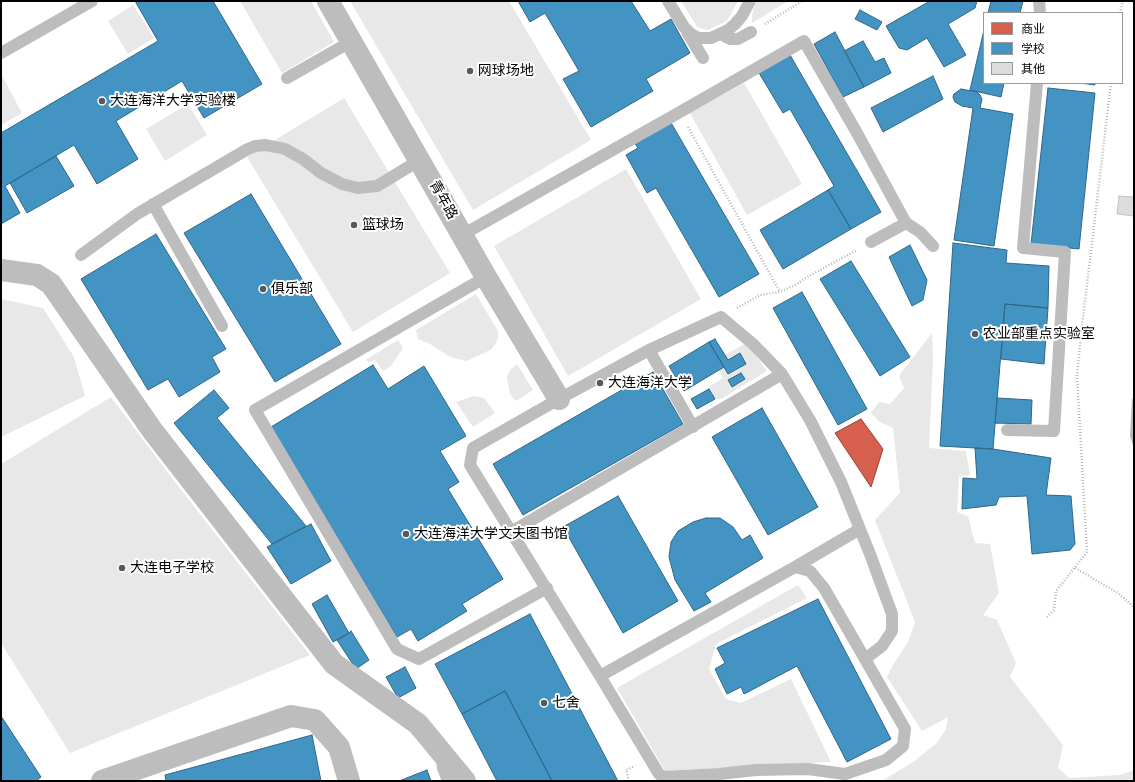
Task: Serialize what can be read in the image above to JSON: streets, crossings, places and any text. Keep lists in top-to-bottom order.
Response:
{
  "streets": {
    "street": ["青年路"]
  },
  "places": [
    "网球场地",
    "大连海洋大学实验楼",
    "篮球场",
    "俱乐部",
    "农业部重点实验室",
    "大连海洋大学",
    "大连海洋大学文夫图书馆",
    "大连电子学校",
    "七舍"
  ],
  "legend": ["商业", "学校", "其他"]
}
